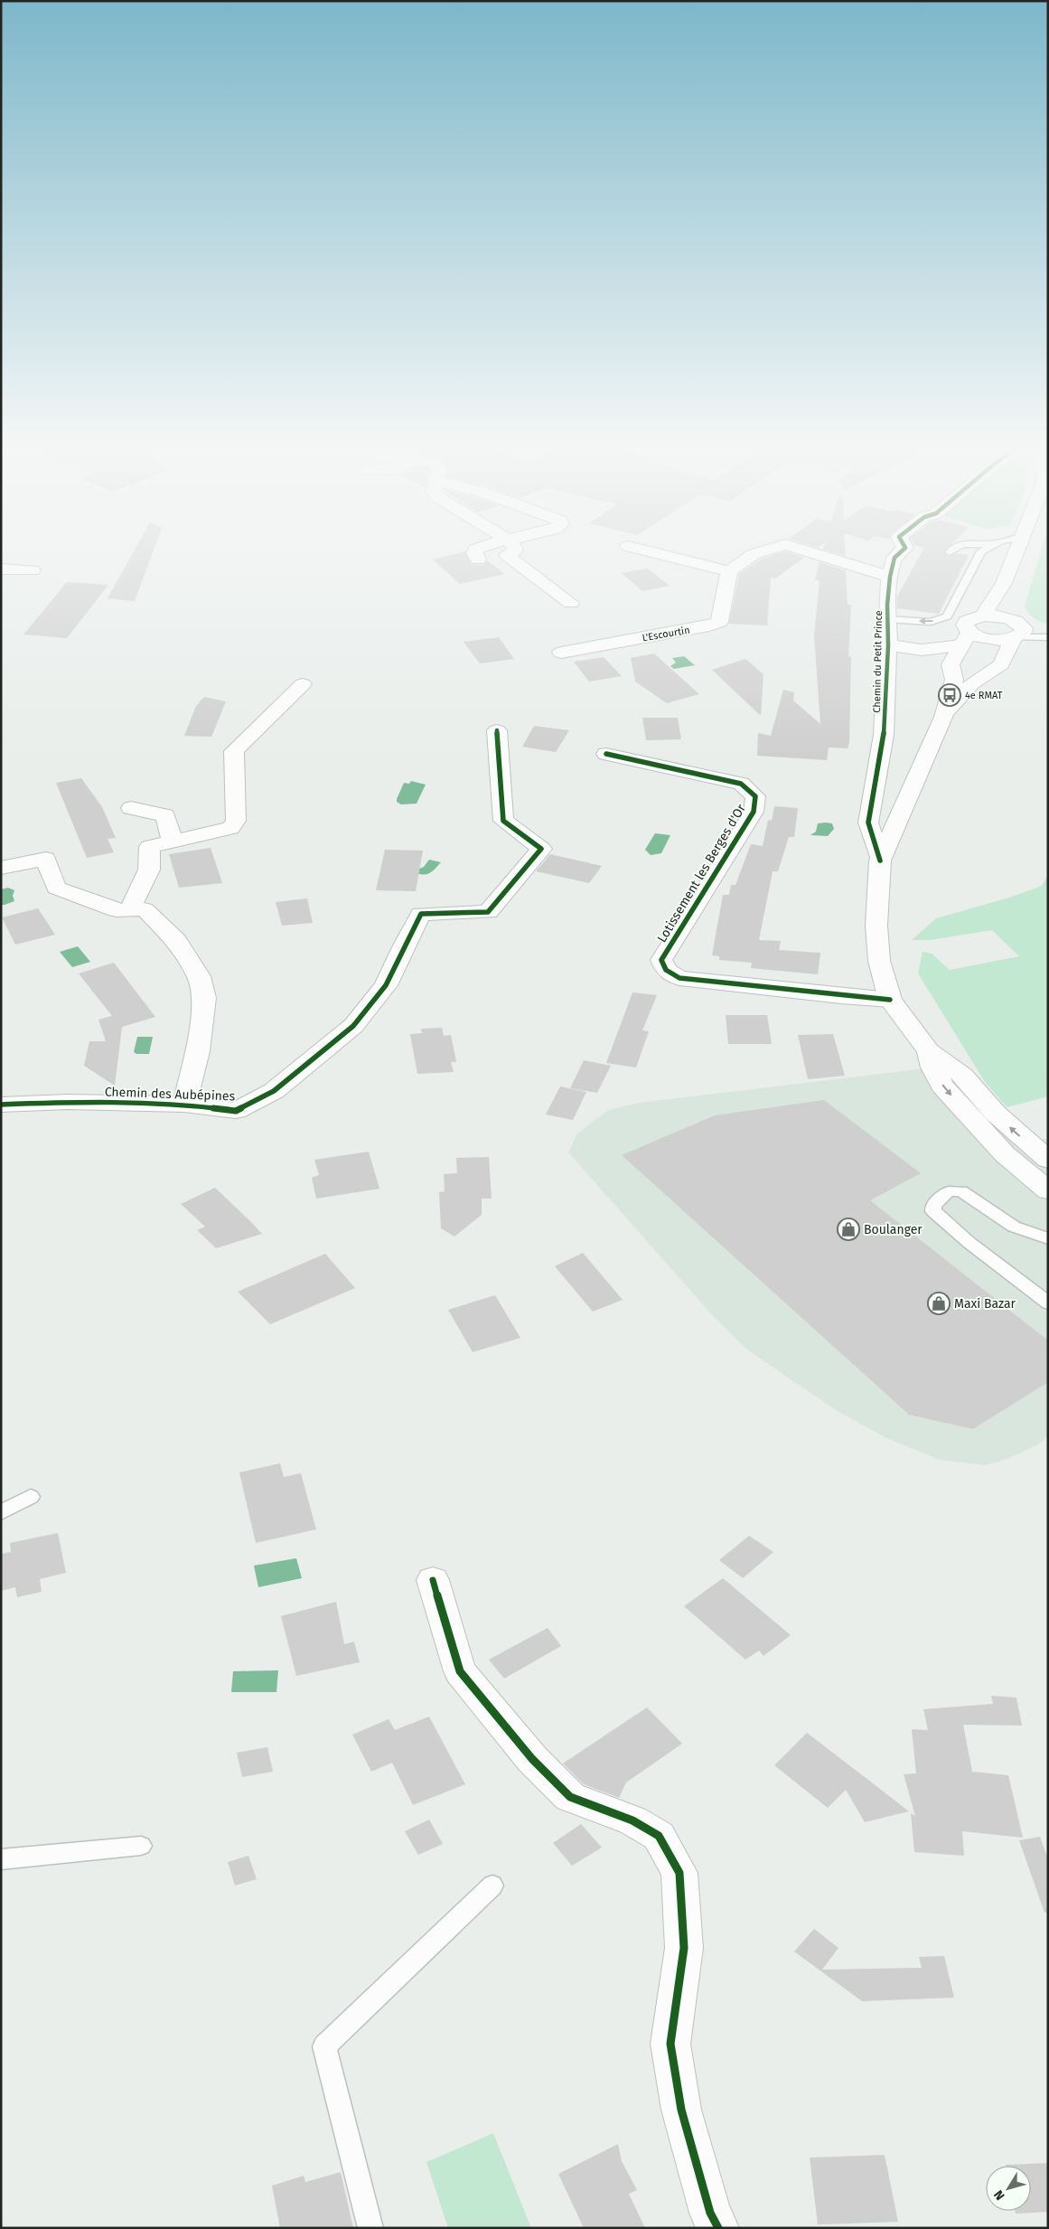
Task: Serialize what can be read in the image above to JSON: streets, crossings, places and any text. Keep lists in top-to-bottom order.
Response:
{
  "streets": {
    "street": [
      "L'Escourtin",
      "Chemin du Petit Prince",
      "Lotissement les Berges d'Or",
      "Chemin des Aubépines"
    ]
  },
  "places": {
    "bus stop": ["4e RMAT"],
    "shop": ["Boulanger", "Maxi Bazar"]
  },
  "north": "bottom left"
}
